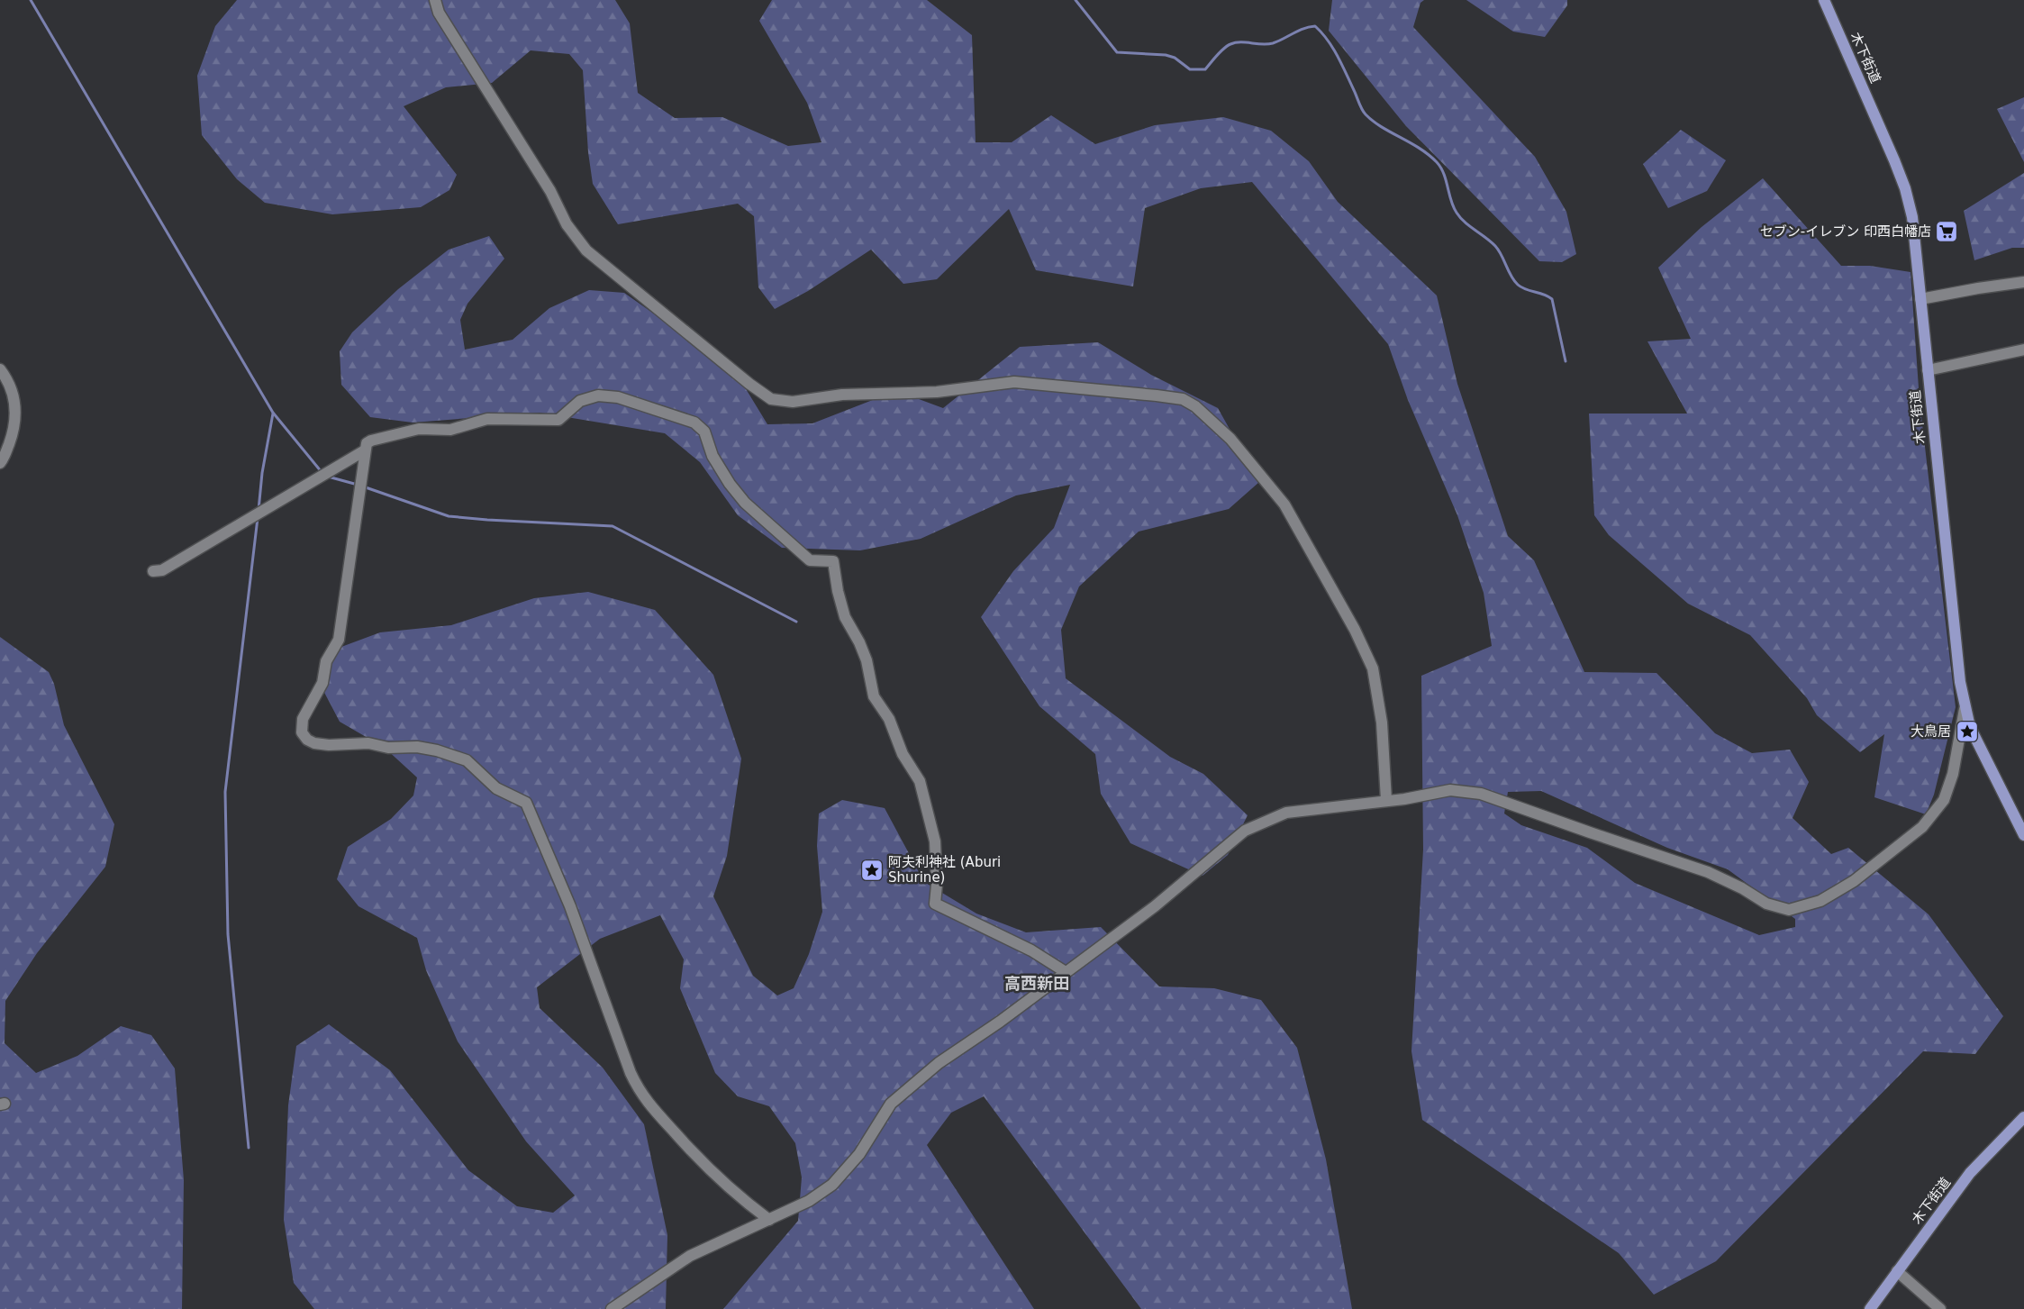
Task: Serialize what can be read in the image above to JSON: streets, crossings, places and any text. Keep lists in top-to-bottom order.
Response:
{
  "streets": {
    "main road": ["木下街道"]
  },
  "districts": ["高西新田"],
  "places": {
    "supermarket": ["セブン-イレブン 印西白幡店"],
    "place": ["大鳥居", "阿夫利神社 (Aburi Shurine)"]
  }
}
